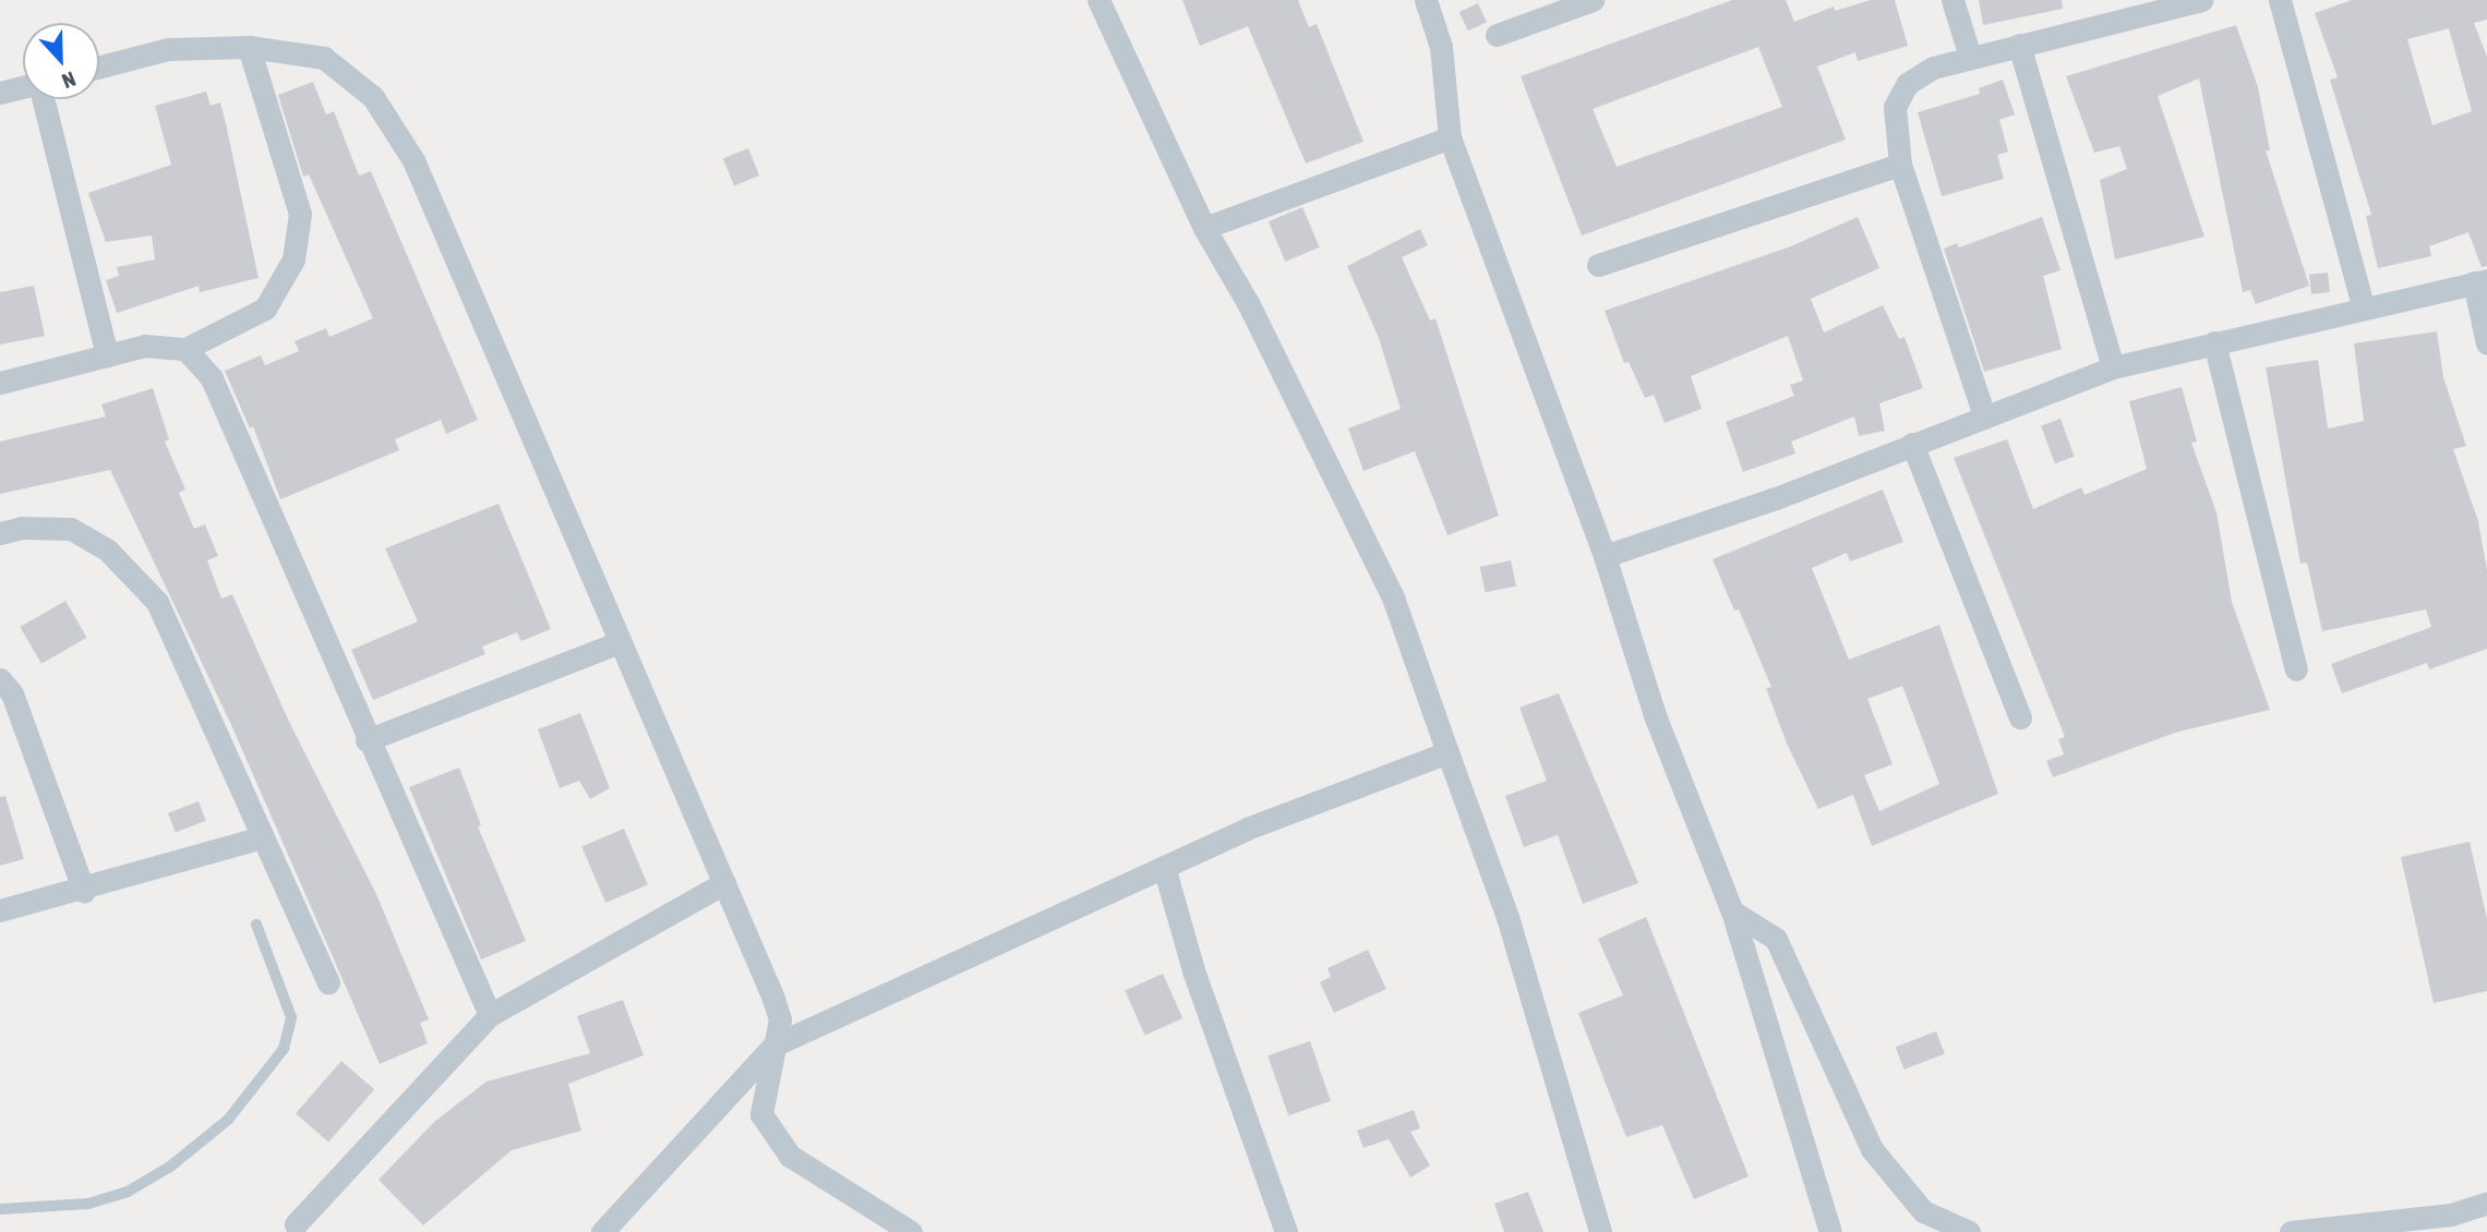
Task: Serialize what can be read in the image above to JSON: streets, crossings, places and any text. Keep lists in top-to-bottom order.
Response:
{
  "north": "bottom"
}
